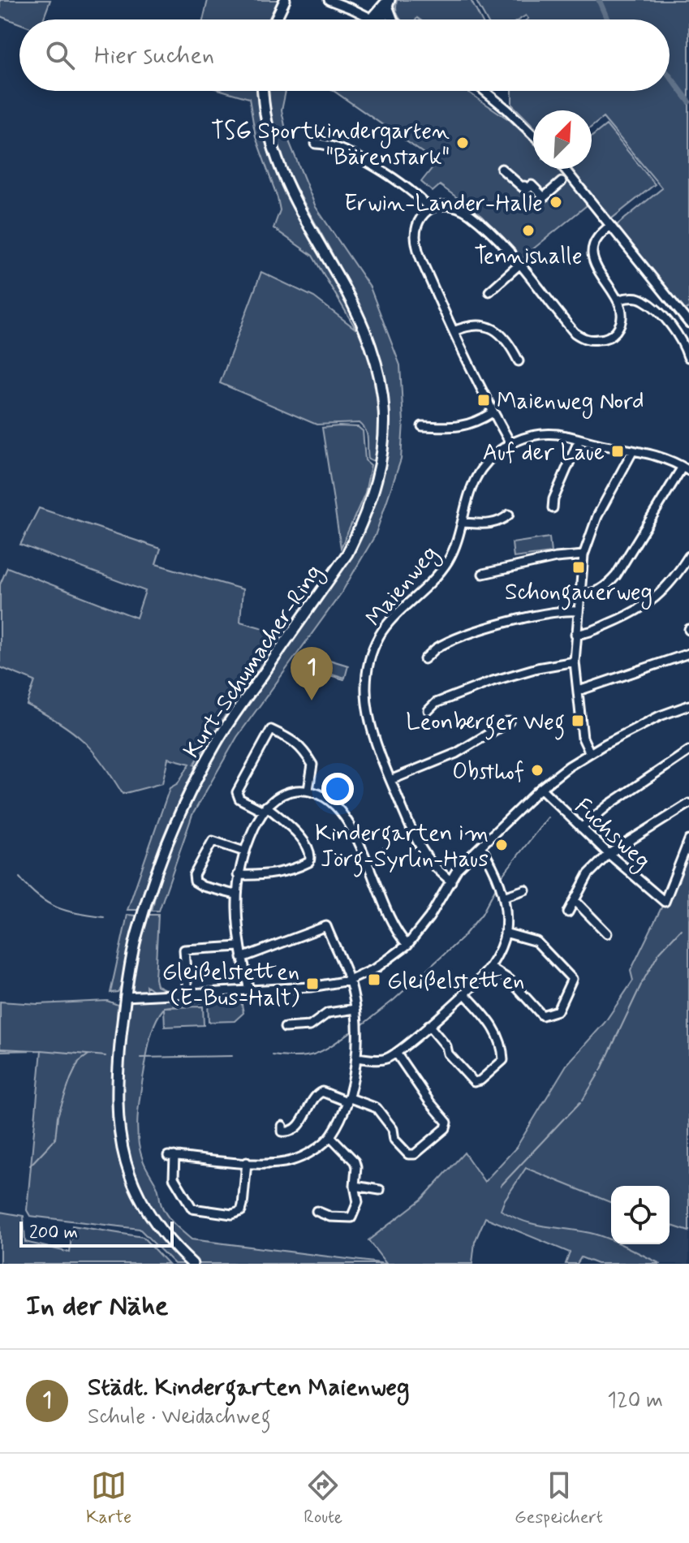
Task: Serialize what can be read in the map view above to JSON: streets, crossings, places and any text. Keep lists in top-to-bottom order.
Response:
{
  "streets": {
    "main road": ["Kurt-Schumacher-Ring"],
    "street": ["Maienweg", "Fuchsweg"]
  },
  "places": {
    "other": [
      "TSG Sportkindergarten \"Bärenstark\"",
      "Erwin-Lander-Halle",
      "Tennishalle",
      "Obsthof",
      "Kindergarten im Jörg-Syrlin-Haus"
    ],
    "transit": [
      "Maienweg Nord",
      "Auf der Laue",
      "Schongauerweg",
      "Leonberger Weg",
      "Gleißelstetten",
      "Gleißelstetten (E-Bus-Halt)"
    ]
  },
  "scale_bar": "200 m",
  "north": "top right",
  "page": {
    "search": "Hier suchen",
    "pins": "1",
    "scale": "200 m",
    "heading": "In der Nähe",
    "list": [
      {
        "mark": "1",
        "name": "Städt. Kindergarten Maienweg",
        "note": "Schule · Weidachweg",
        "value": "120 m"
      }
    ],
    "nav": ["Karte", "Route", "Gespeichert"]
  }
}
